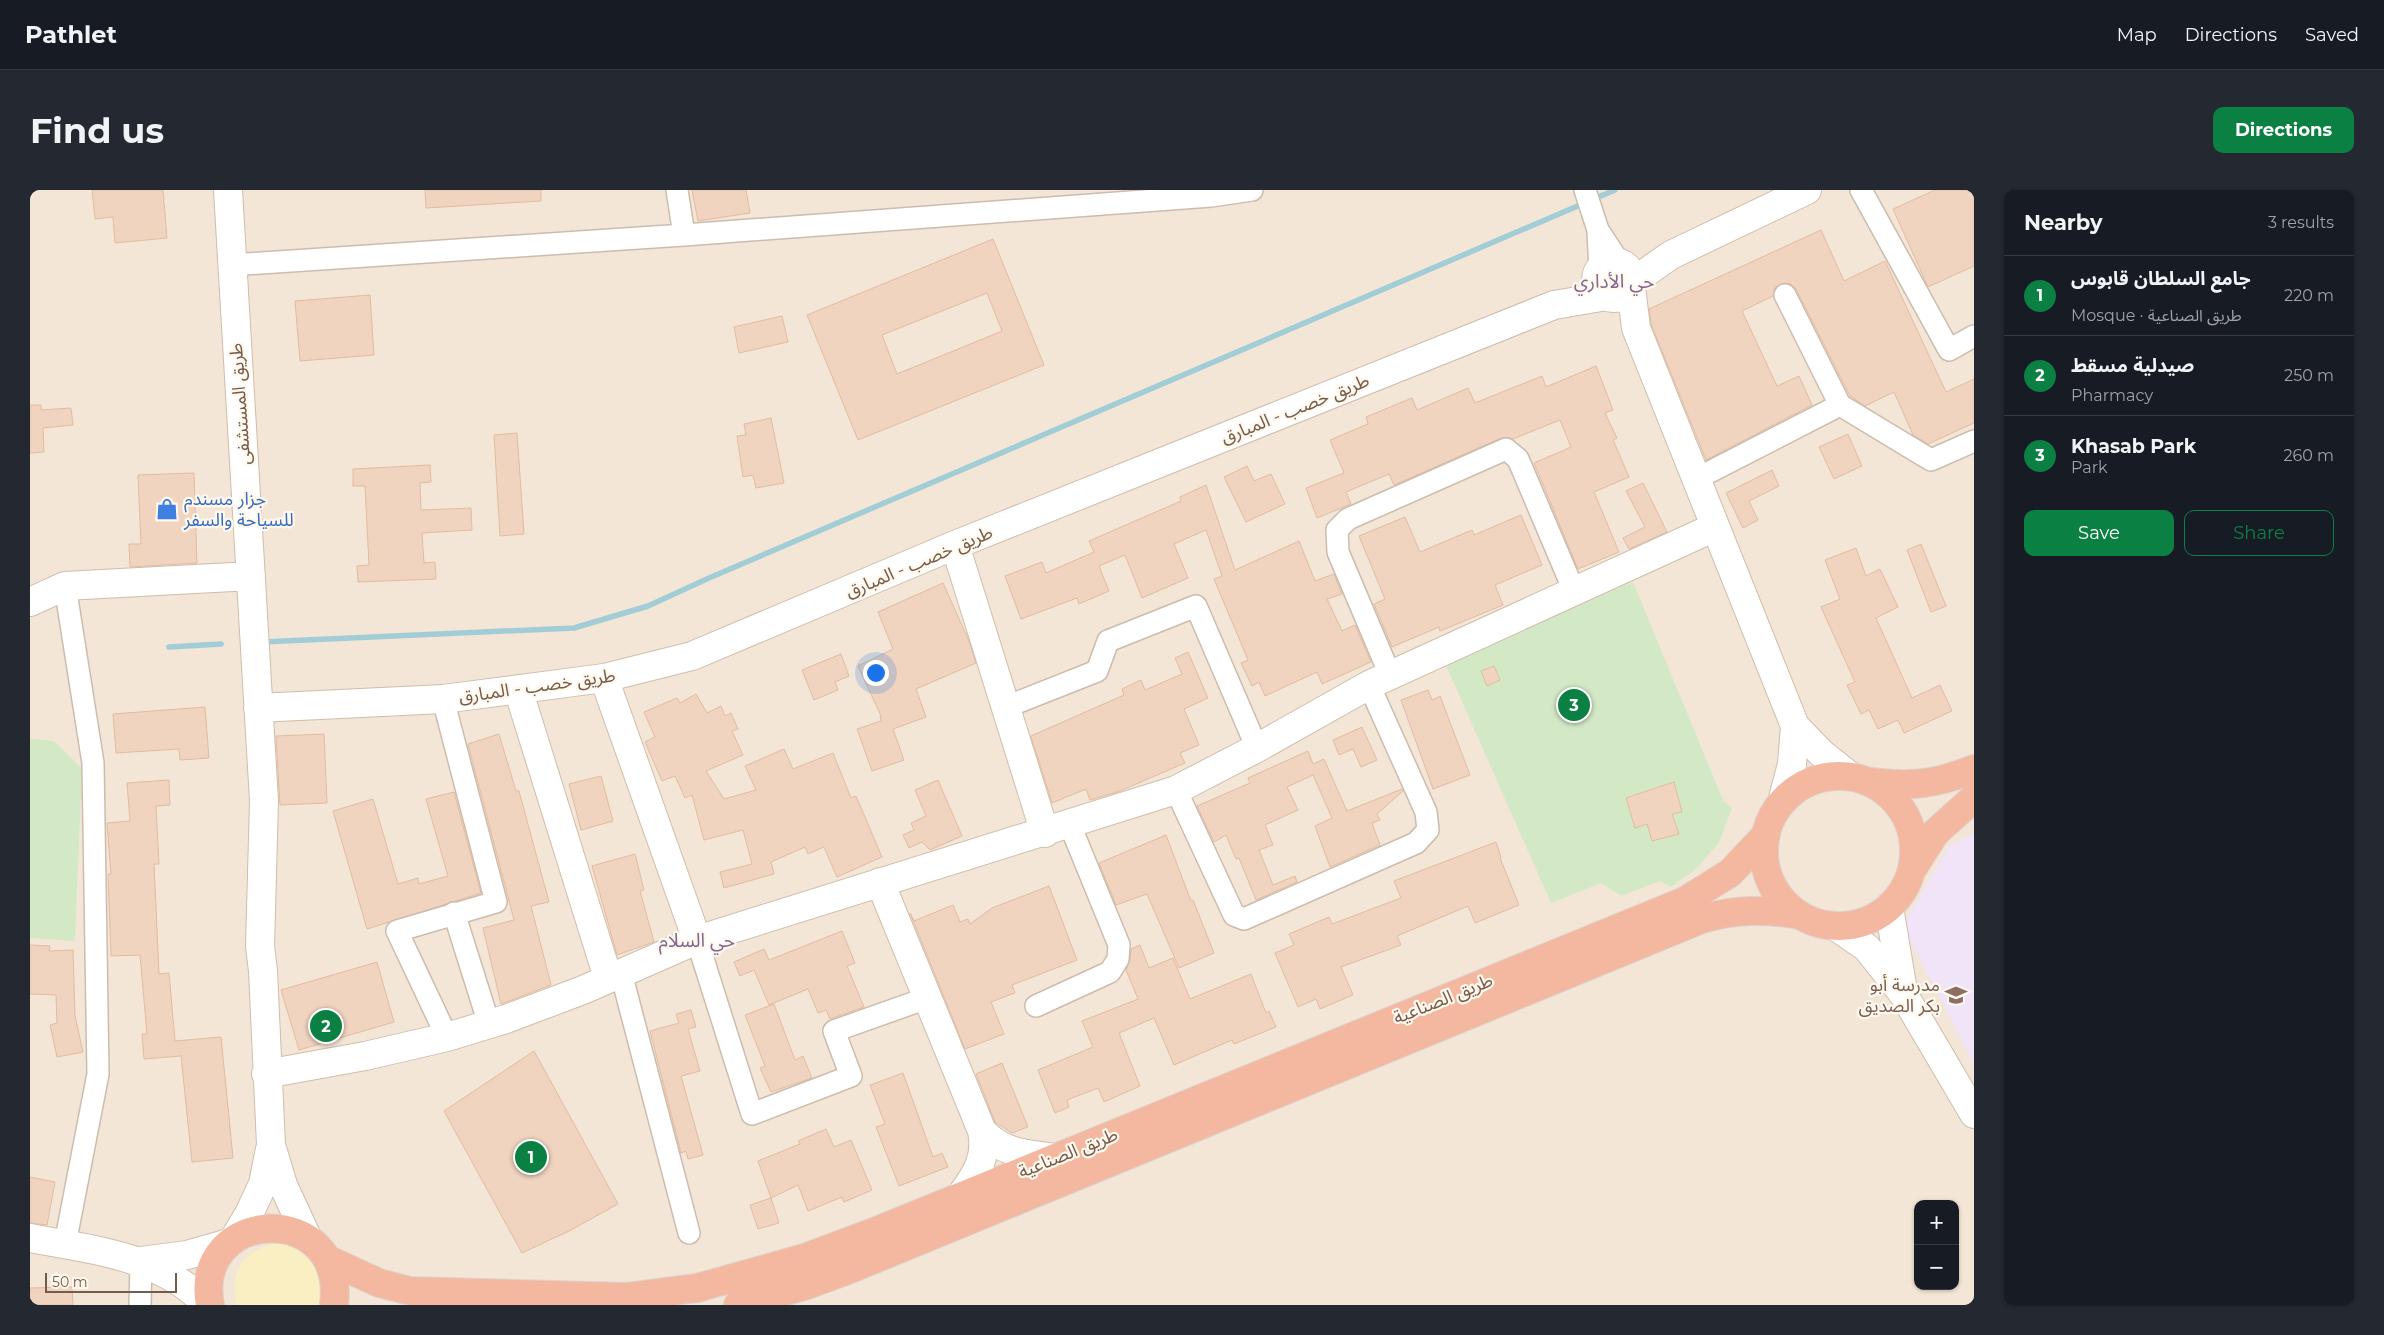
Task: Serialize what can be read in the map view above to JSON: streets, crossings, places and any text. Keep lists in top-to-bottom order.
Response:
{
  "streets": {
    "highway": ["طريق الصناعية"],
    "street": ["طريق المستشفى", "طريق خصب - المبارق"]
  },
  "crossings": [
    ["طريق المستشفى", "طريق خصب - المبارق"]
  ],
  "districts": ["حي الأداري", "حي السلام"],
  "places": {
    "shop": ["جزار مسندم للسياحة والسفر"],
    "school or university": ["مدرسة أبو بكر الصديق"]
  },
  "scale_bar": "50 m",
  "page": {
    "header": "Pathlet",
    "nav": ["Map", "Directions", "Saved"],
    "buttons": [
      "Directions",
      ["Save", "Share"]
    ],
    "title": "Find us",
    "heading": ["Nearby", "3 results"],
    "list": [
      {
        "mark": "1",
        "name": "جامع السلطان قابوس",
        "note": "Mosque · طريق الصناعية",
        "value": "220 m"
      },
      {
        "mark": "2",
        "name": "صيدلية مسقط",
        "note": "Pharmacy",
        "value": "250 m"
      },
      {
        "mark": "3",
        "name": "Khasab Park",
        "note": "Park",
        "value": "260 m"
      }
    ],
    "pins": ["3", "2", "1"],
    "map_buttons": ["+", "−"],
    "scale": "50 m"
  }
}
